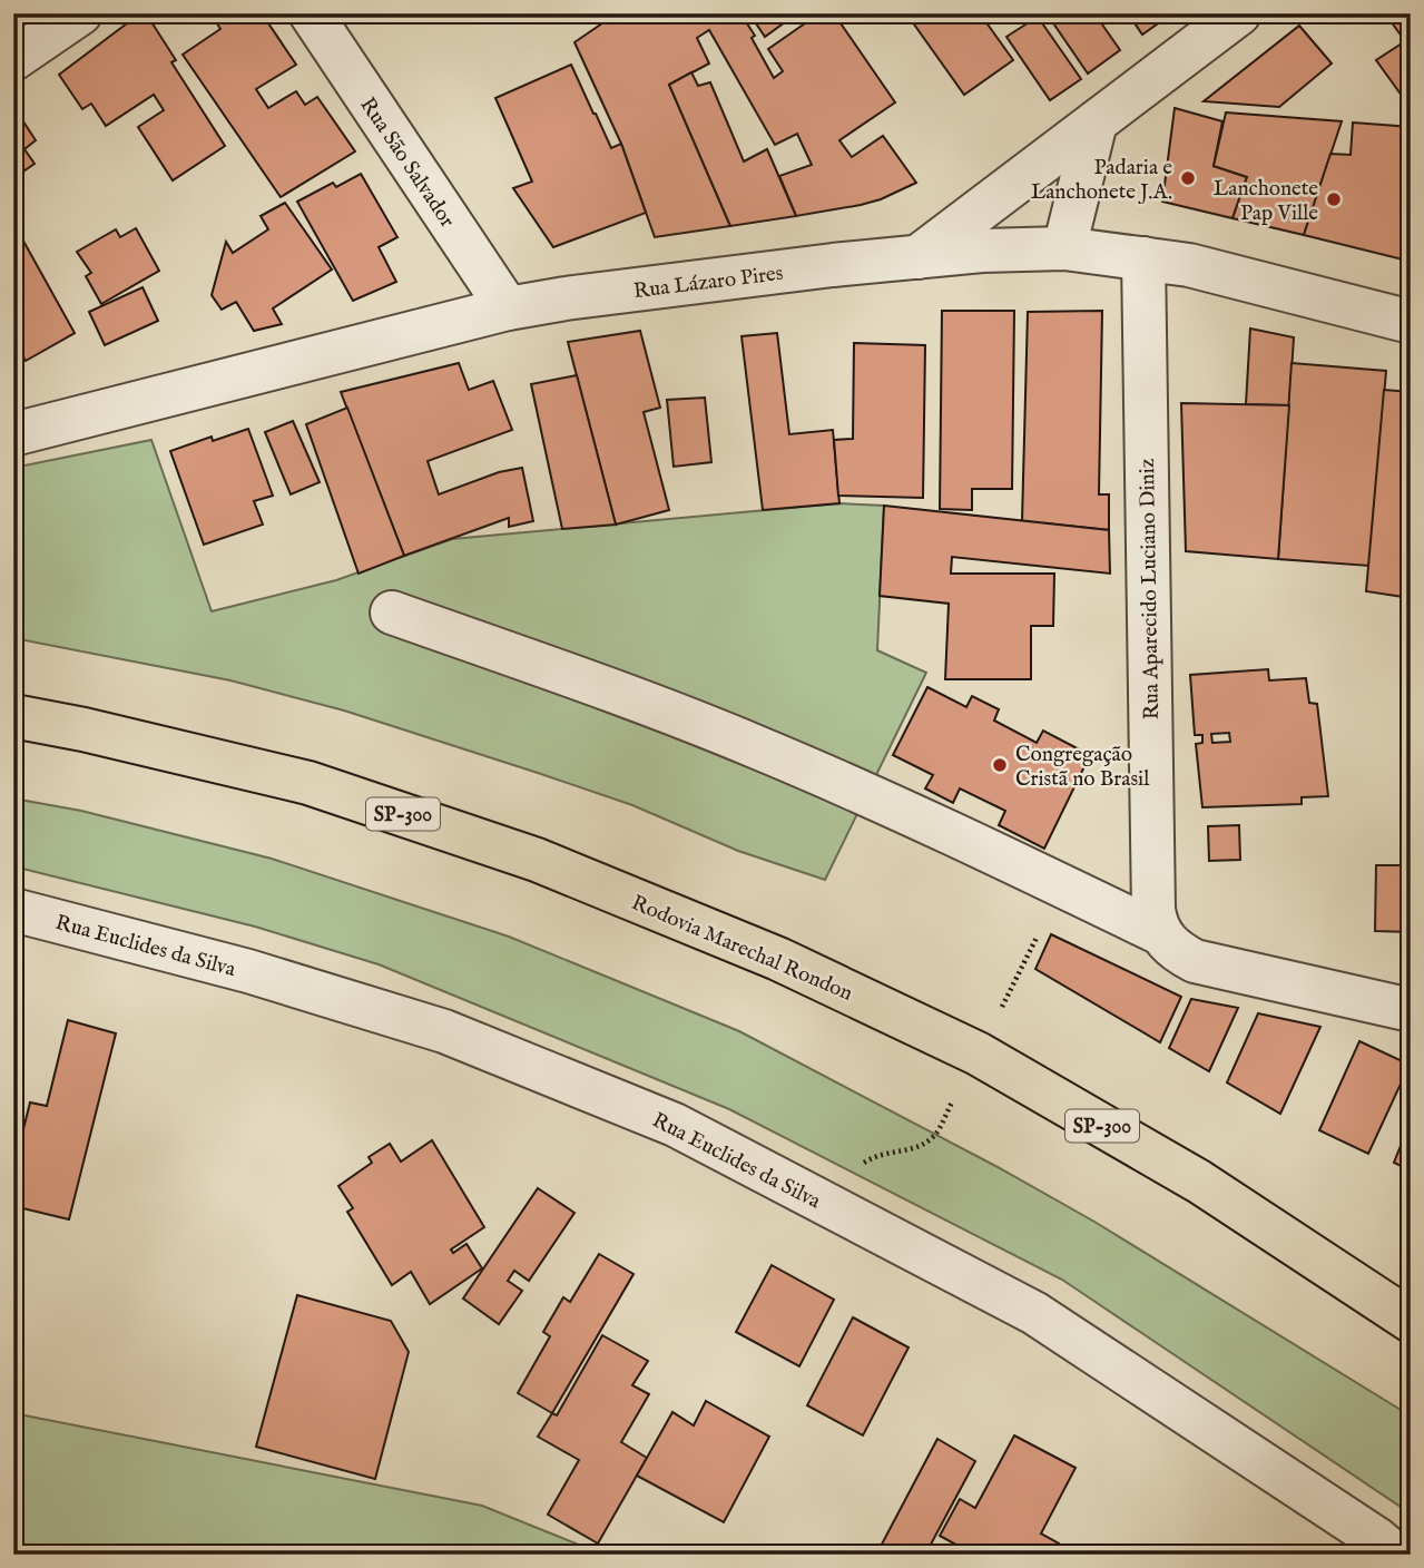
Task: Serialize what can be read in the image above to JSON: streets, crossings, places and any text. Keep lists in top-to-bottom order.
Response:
{
  "streets": {
    "main road": ["SP-300", "Rodovia Marechal Rondon"],
    "street": [
      "Rua São Salvador",
      "Rua Lázaro Pires",
      "Rua Aparecido Luciano Diniz",
      "Rua Euclides da Silva"
    ]
  },
  "crossings": [
    ["Rua São Salvador", "Rua Lázaro Pires"],
    ["Rua Lázaro Pires", "Rua Aparecido Luciano Diniz"]
  ],
  "places": ["Padaria e Lanchonete J.A.", "Lanchonete Pap Ville", "Congregação Cristã no Brasil"]
}
